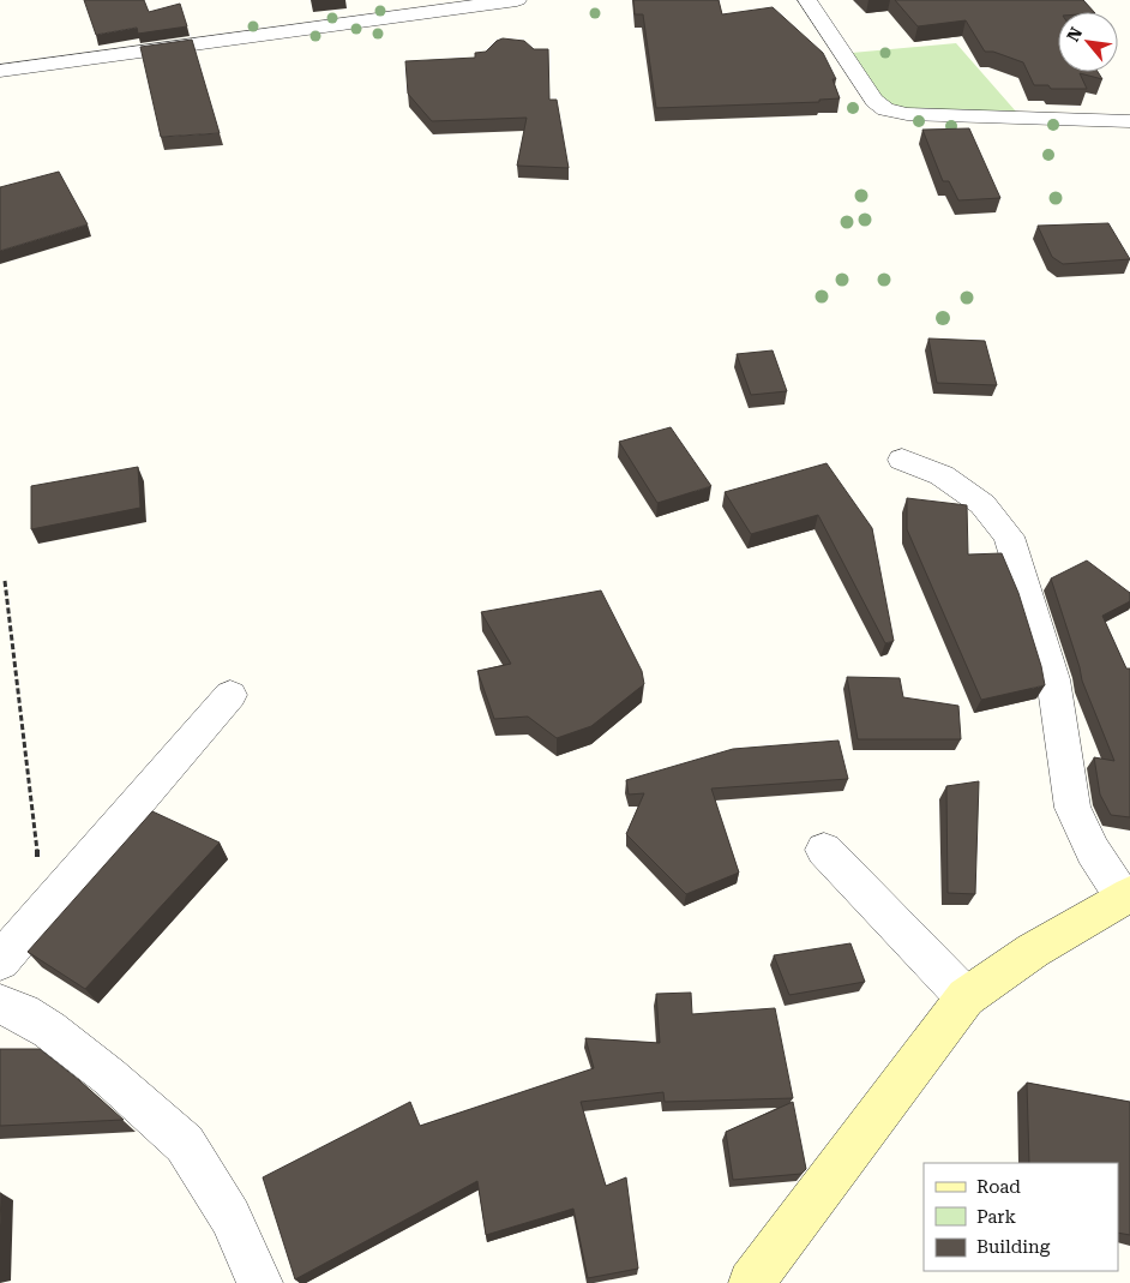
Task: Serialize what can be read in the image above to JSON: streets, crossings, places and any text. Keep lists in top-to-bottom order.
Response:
{
  "legend": ["Road", "Park", "Building"],
  "north": "top left"
}
